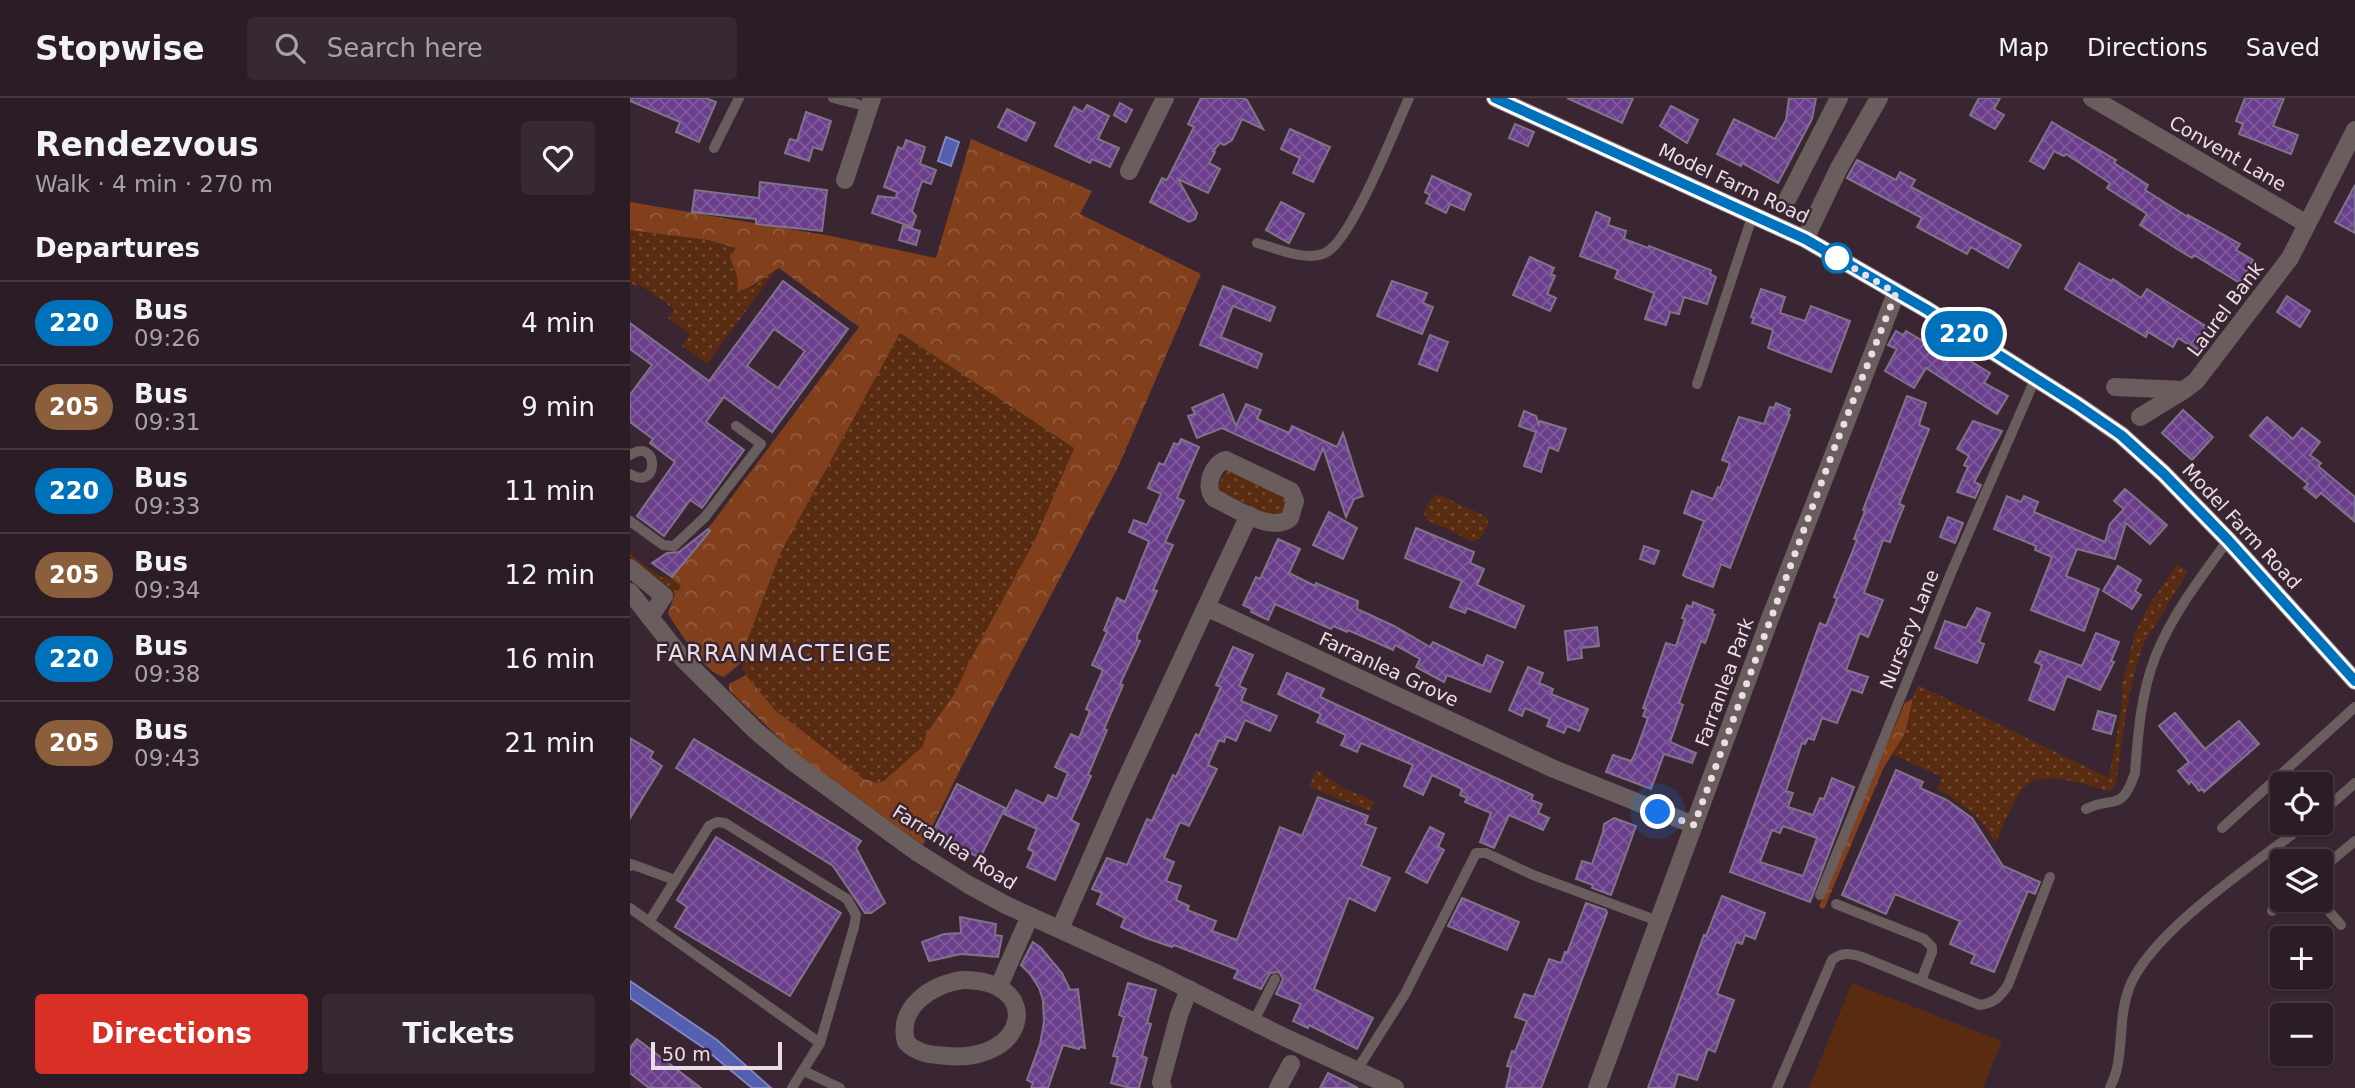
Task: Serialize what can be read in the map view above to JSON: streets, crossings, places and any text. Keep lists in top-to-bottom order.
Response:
{
  "streets": {
    "main road": ["Model Farm Road"],
    "street": [
      "Convent Lane",
      "Laurel Bank",
      "Farranlea Grove",
      "Farranlea Park",
      "Farranlea Road"
    ],
    "lane": ["Nursery Lane"]
  },
  "crossings": [
    ["Convent Lane", "Laurel Bank"],
    ["Model Farm Road", "Nursery Lane"],
    ["Model Farm Road", "Farranlea Park"],
    ["Farranlea Grove", "Farranlea Park"]
  ],
  "districts": ["FARRANMACTEIGE"],
  "lines": ["bus line 220"],
  "scale_bar": "50 m",
  "page": {
    "header": "Stopwise",
    "search": "Search here",
    "nav": ["Map", "Directions", "Saved"],
    "heading": [
      ["Rendezvous", "Walk · 4 min · 270 m"],
      "Departures"
    ],
    "on_map": "220",
    "list": [
      {
        "mark": "220",
        "name": "Bus",
        "note": "09:26",
        "value": "4 min"
      },
      {
        "mark": "205",
        "name": "Bus",
        "note": "09:31",
        "value": "9 min"
      },
      {
        "mark": "220",
        "name": "Bus",
        "note": "09:33",
        "value": "11 min"
      },
      {
        "mark": "205",
        "name": "Bus",
        "note": "09:34",
        "value": "12 min"
      },
      {
        "mark": "220",
        "name": "Bus",
        "note": "09:38",
        "value": "16 min"
      },
      {
        "mark": "205",
        "name": "Bus",
        "note": "09:43",
        "value": "21 min"
      }
    ],
    "map_buttons": ["+", "−"],
    "buttons": ["Directions", "Tickets"],
    "scale": "50 m"
  }
}
